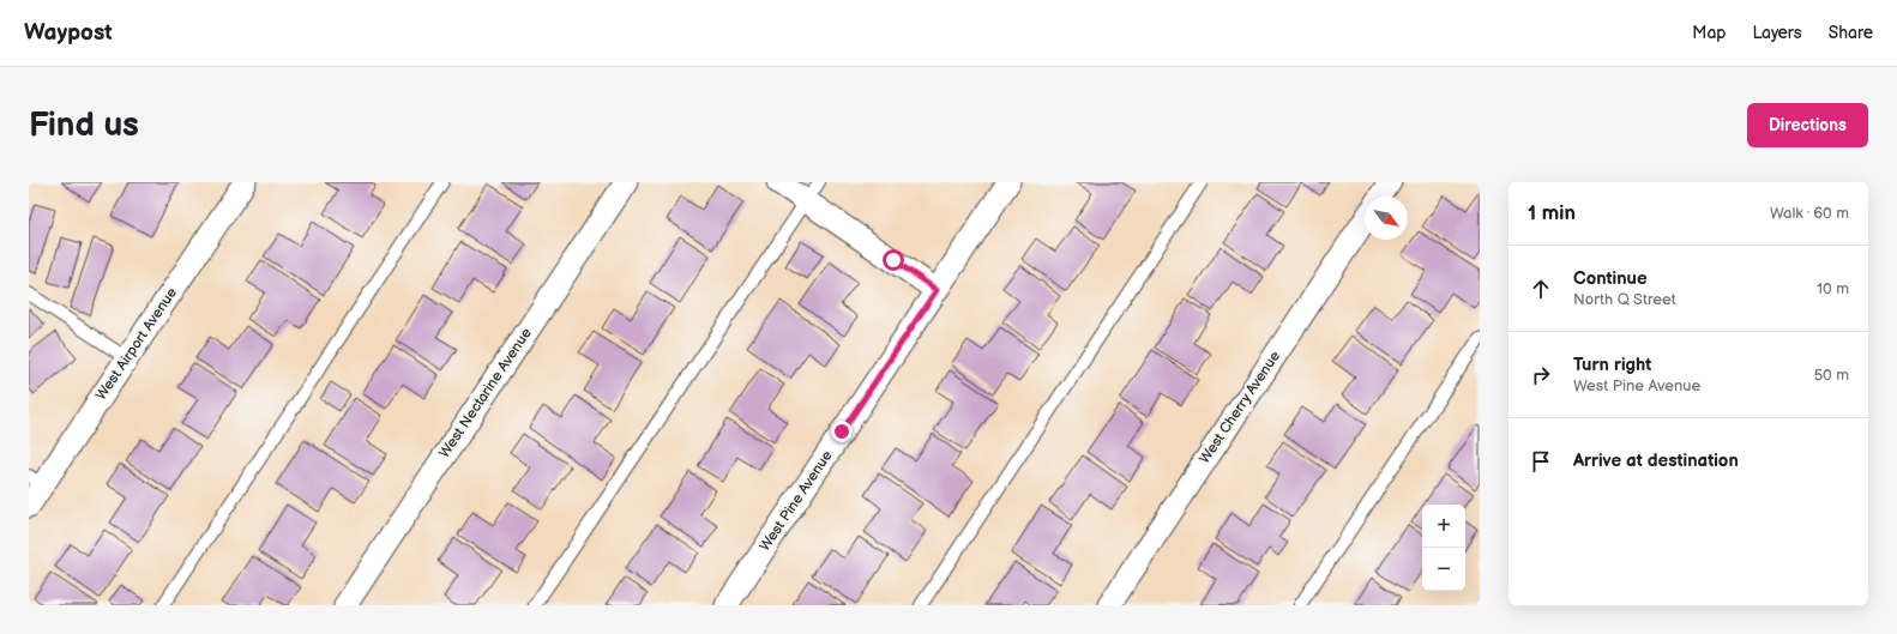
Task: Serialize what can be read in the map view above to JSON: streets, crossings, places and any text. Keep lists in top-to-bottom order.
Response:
{
  "streets": {
    "street": [
      "West Airport Avenue",
      "West Nectarine Avenue",
      "West Cherry Avenue",
      "West Pine Avenue"
    ]
  },
  "north": "bottom right",
  "page": {
    "header": "Waypost",
    "nav": ["Map", "Layers", "Share"],
    "buttons": "Directions",
    "title": "Find us",
    "heading": ["1 min", "Walk · 60 m"],
    "list": [
      ["Continue", "North Q Street", "10 m"],
      ["Turn right", "West Pine Avenue", "50 m"],
      "Arrive at destination"
    ],
    "map_buttons": ["+", "−"]
  }
}
